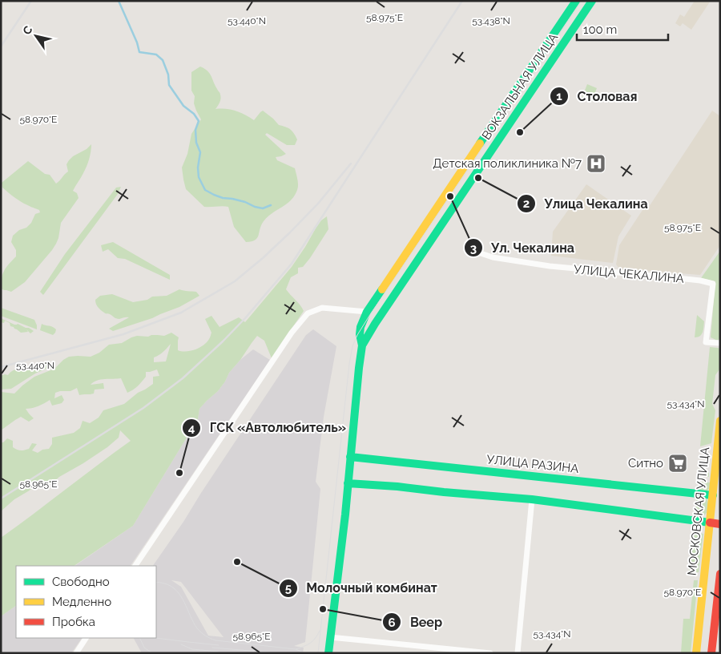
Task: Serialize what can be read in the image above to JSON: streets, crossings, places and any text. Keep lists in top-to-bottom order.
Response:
{
  "streets": {
    "main road": ["ВОКЗАЛЬНАЯ УЛИЦА", "УЛИЦА РАЗИНА", "МОСКОВСКАЯ УЛИЦА"],
    "street": ["УЛИЦА ЧЕКАЛИНА"]
  },
  "crossings": [
    ["ВОКЗАЛЬНАЯ УЛИЦА", "УЛИЦА РАЗИНА"],
    ["УЛИЦА РАЗИНА", "МОСКОВСКАЯ УЛИЦА"]
  ],
  "places": {
    "other": [
      "Столовая",
      "Улица Чекалина",
      "Ул. Чекалина",
      "ГСК «Автолюбитель»",
      "Молочный комбинат",
      "Веер"
    ],
    "hospital": ["Детская поликлиника №7"],
    "supermarket": ["Ситно"]
  },
  "legend": ["Свободно", "Медленно", "Пробка"],
  "scale_bar": "100 m",
  "north": "top left",
  "coordinates": [
    "58.975°E",
    "53.440°N",
    "53.438°N",
    "58.970°E",
    "53.434°N",
    "58.965°E"
  ]
}
